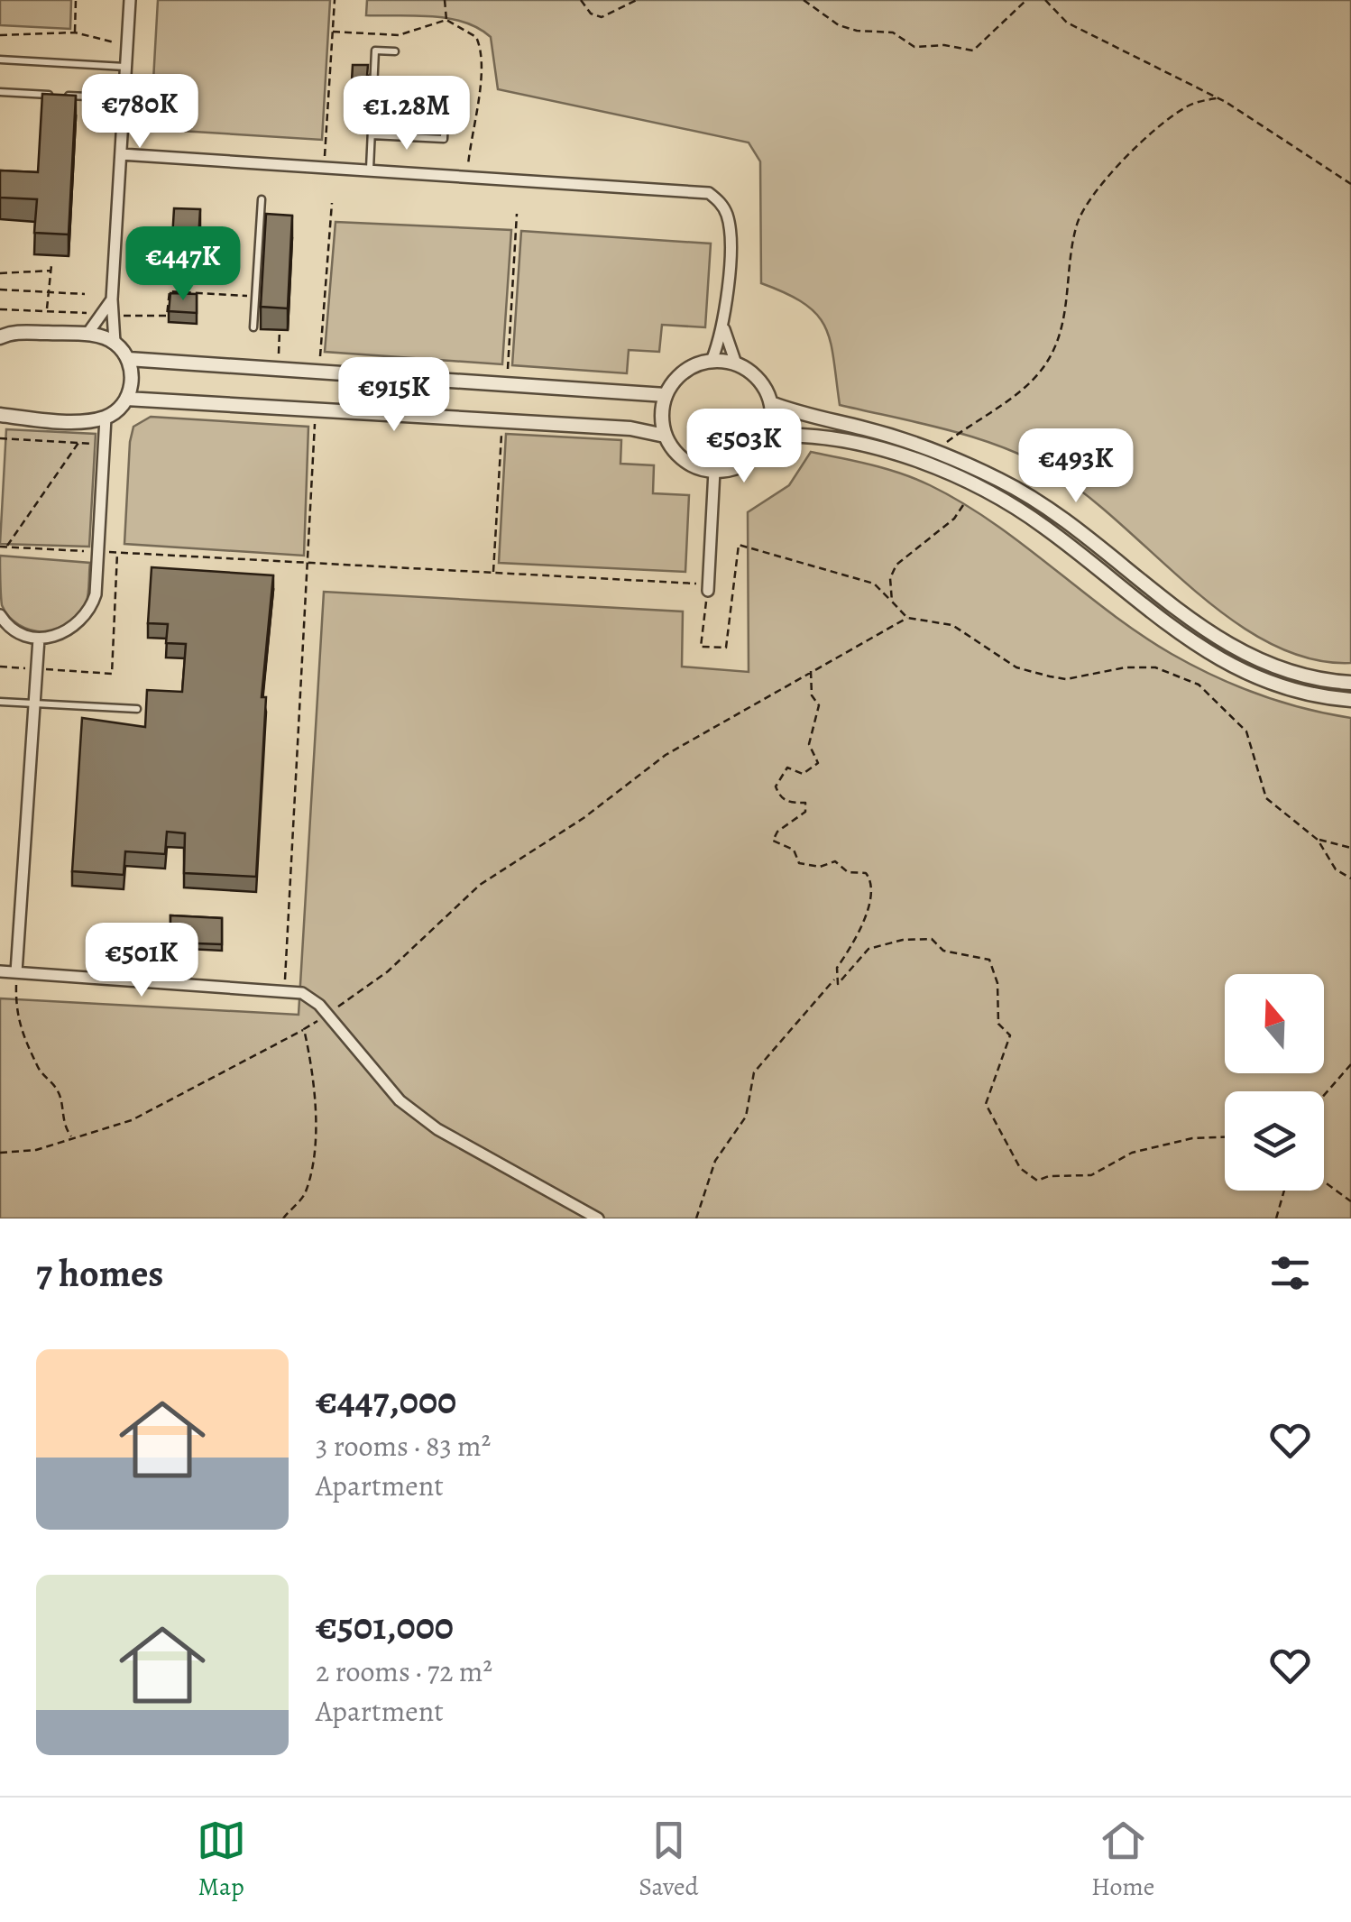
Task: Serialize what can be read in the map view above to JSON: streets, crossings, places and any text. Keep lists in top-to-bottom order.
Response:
{
  "north": "top",
  "page": {
    "price": [
      "€780K",
      "€1.28M",
      "€447K",
      "€915K",
      "€503K",
      "€493K",
      "€501K"
    ],
    "heading": "7 homes",
    "list": [
      {
        "name": "€447,000",
        "note": "3 rooms · 83 m² · Apartment"
      },
      {
        "name": "€501,000",
        "note": "2 rooms · 72 m² · Apartment"
      }
    ],
    "tabs": ["Map", "Saved", "Home"]
  }
}
